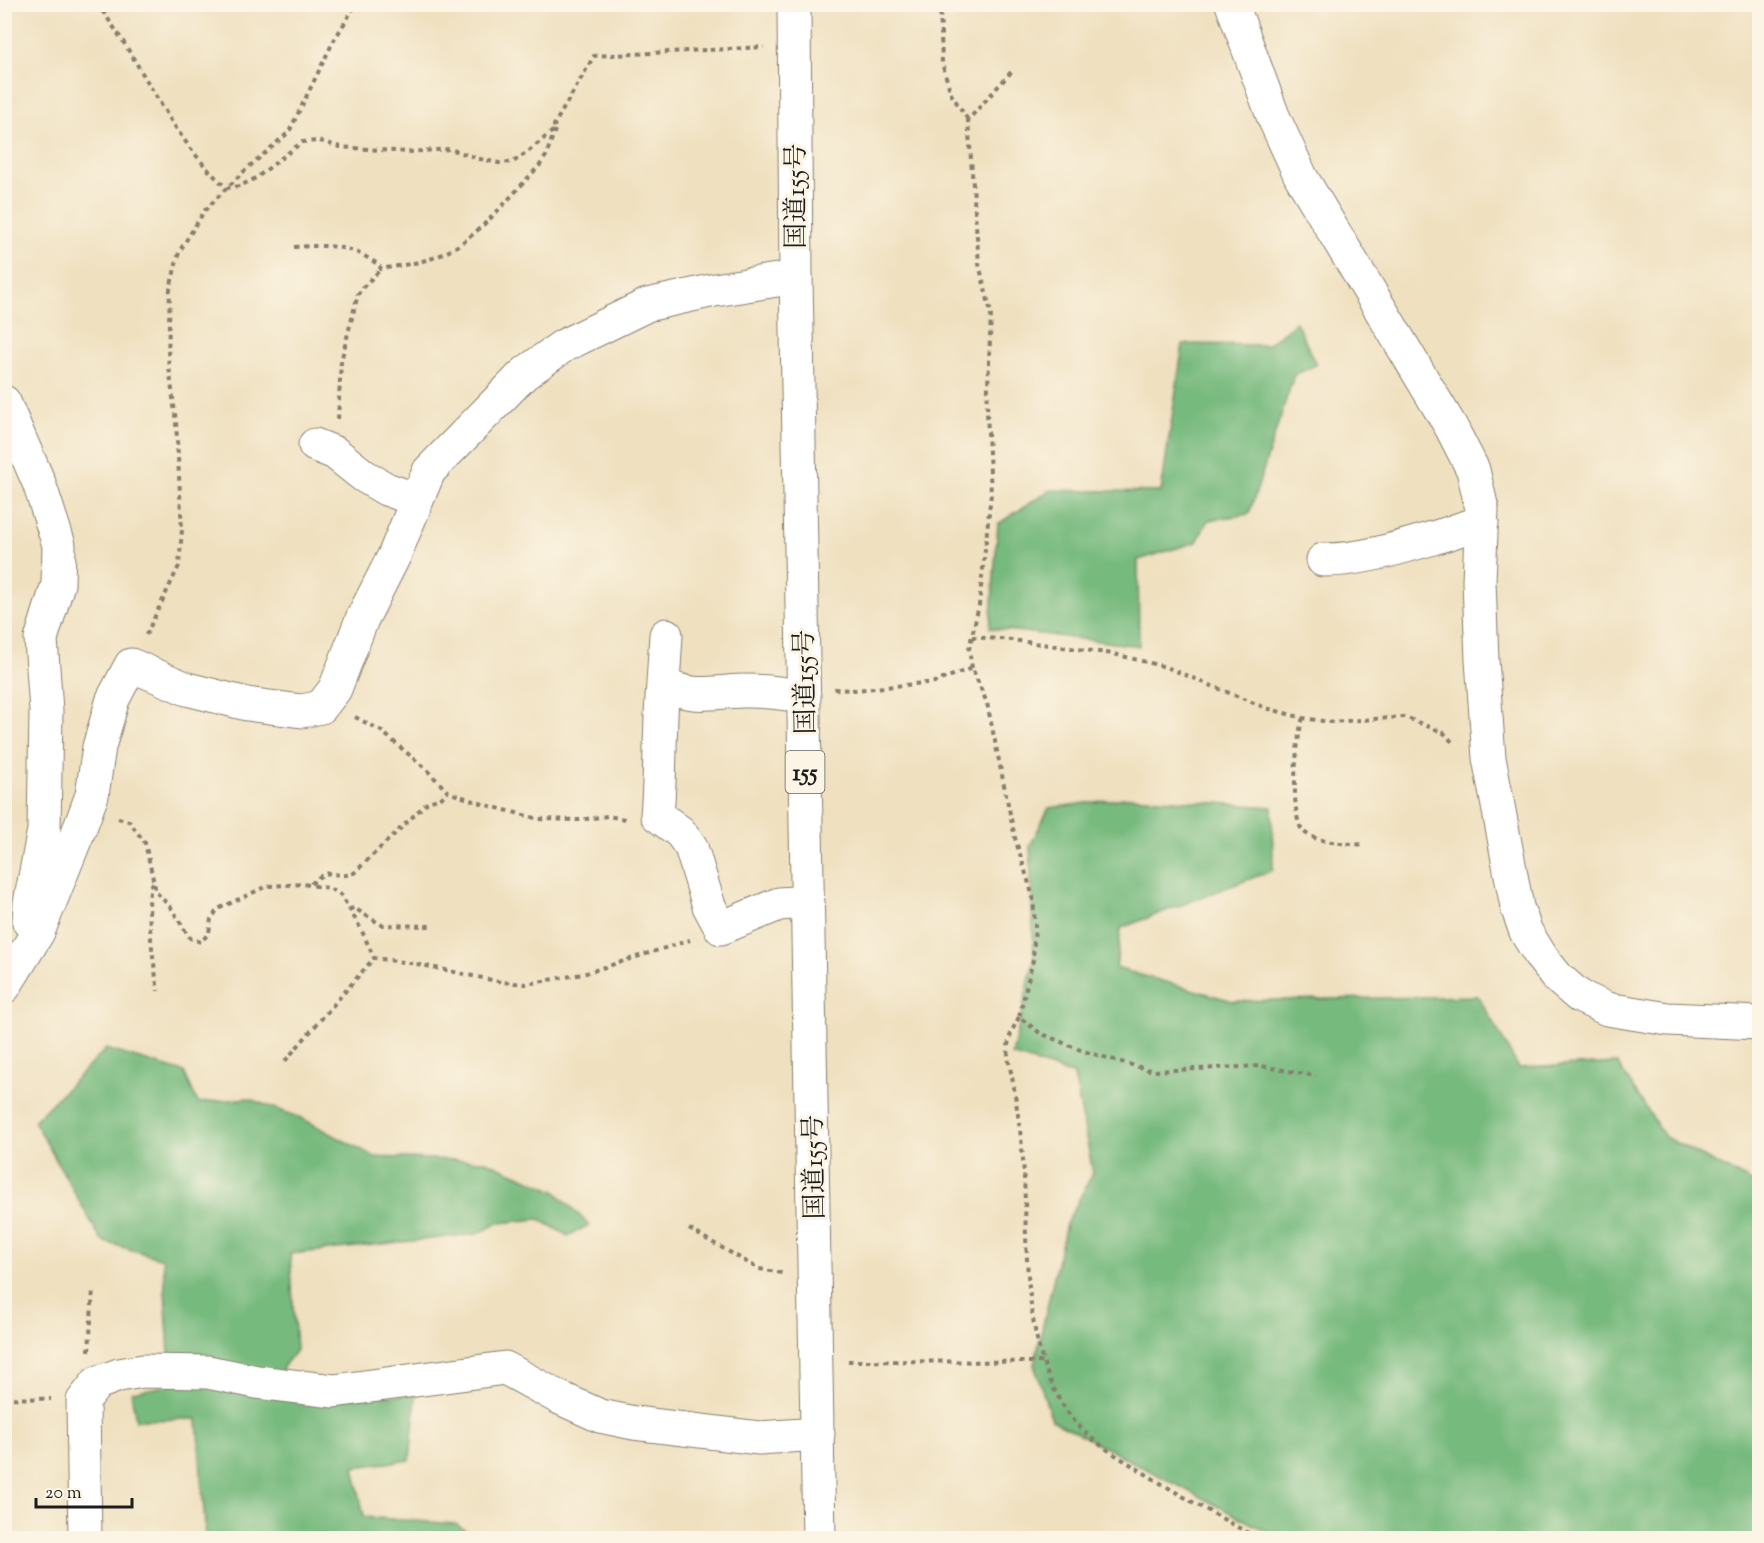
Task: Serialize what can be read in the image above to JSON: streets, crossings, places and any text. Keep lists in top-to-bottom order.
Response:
{
  "streets": {
    "main road": ["国道155号", "155"]
  },
  "scale_bar": "20 m"
}
